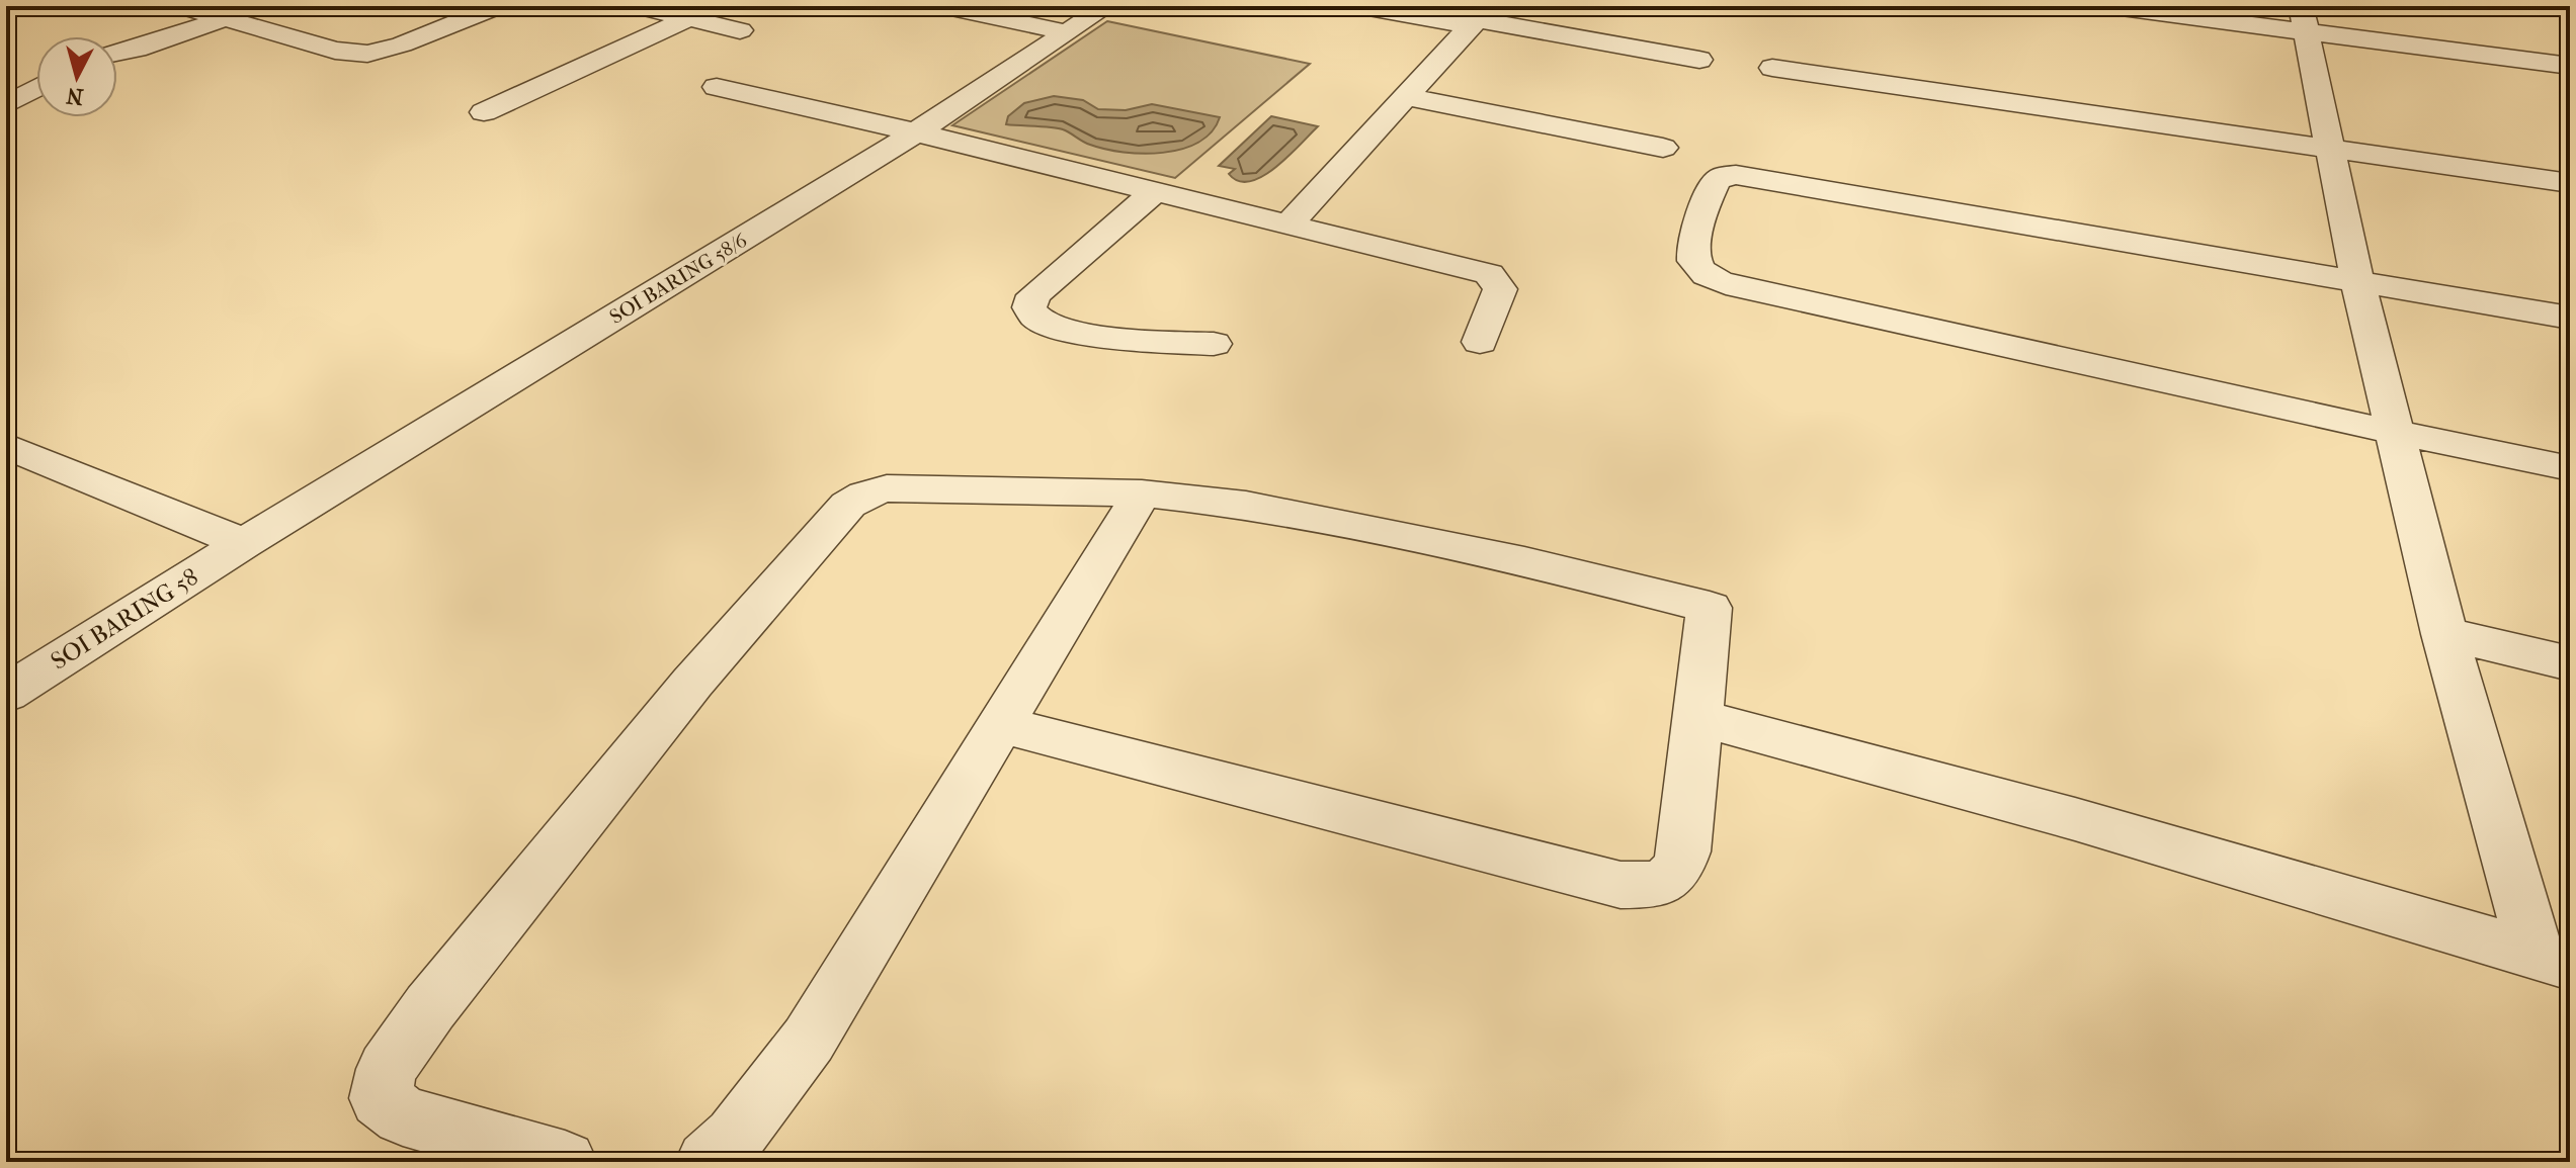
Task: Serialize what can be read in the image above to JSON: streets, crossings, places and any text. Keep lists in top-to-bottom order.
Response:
{
  "streets": {
    "street": ["SOI BARING 58/6", "SOI BARING 58"]
  },
  "crossings": [
    ["SOI BARING 58/6", "SOI BARING 58"]
  ],
  "north": "bottom"
}
